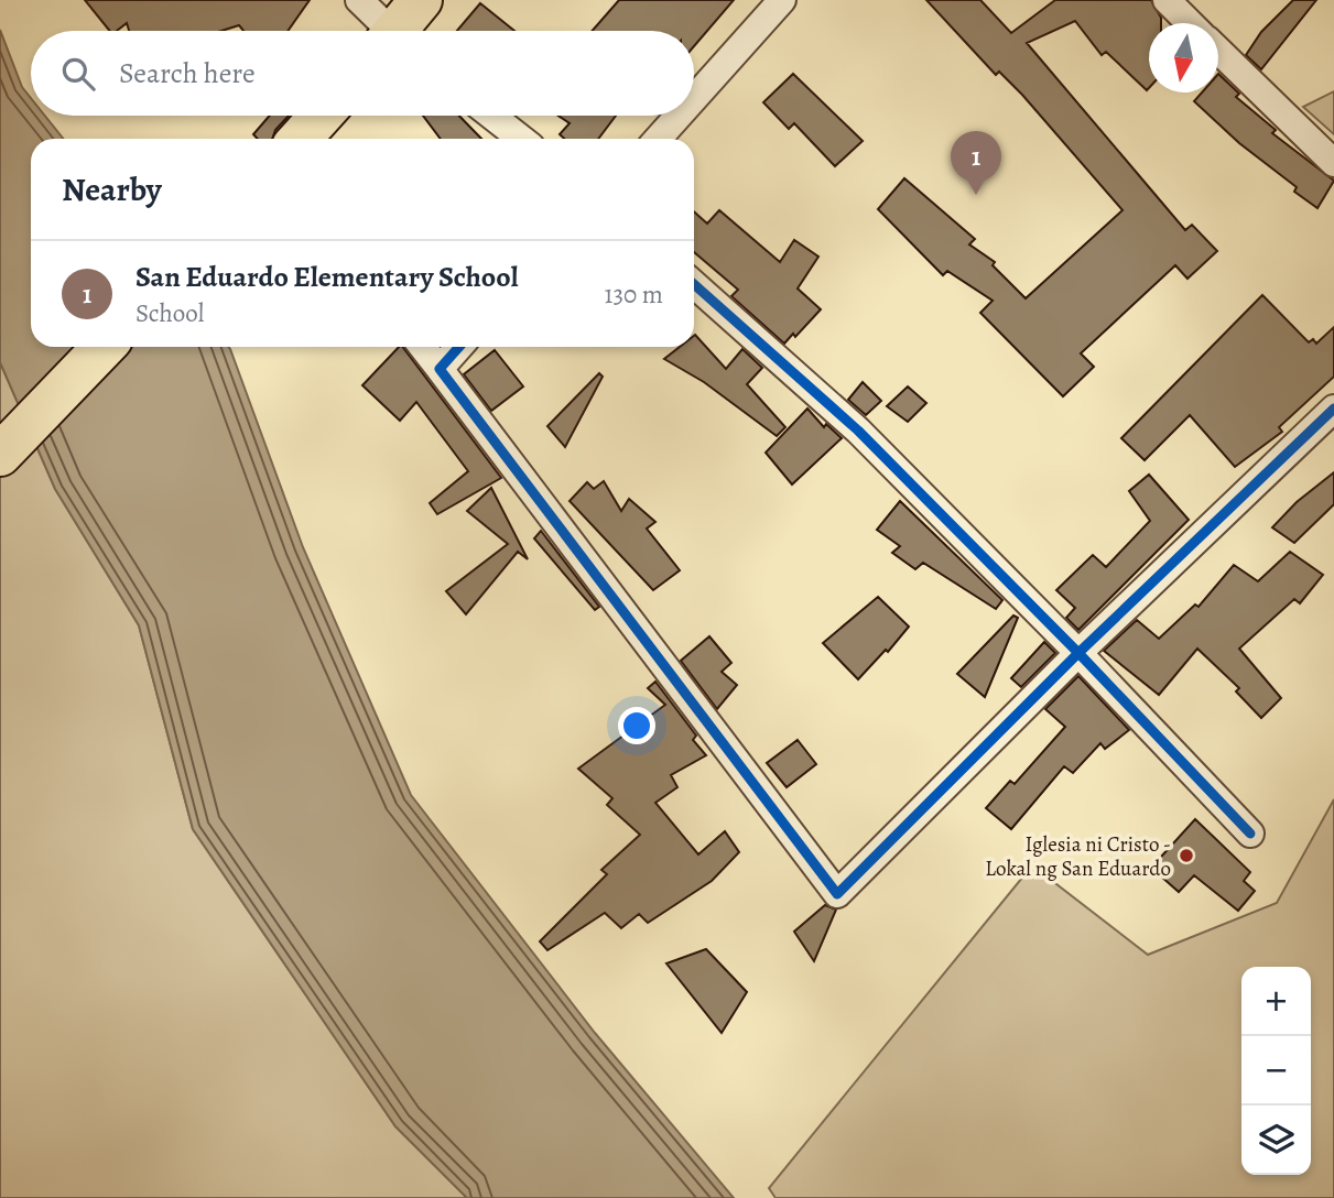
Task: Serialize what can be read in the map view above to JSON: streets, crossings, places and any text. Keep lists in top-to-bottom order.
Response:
{
  "places": ["Iglesia ni Cristo - Lokal ng San Eduardo"],
  "north": "bottom",
  "page": {
    "search": "Search here",
    "pins": "1",
    "heading": "Nearby",
    "list": [
      {
        "mark": "1",
        "name": "San Eduardo Elementary School",
        "note": "School",
        "value": "130 m"
      }
    ],
    "map_buttons": ["+", "−"]
  }
}
